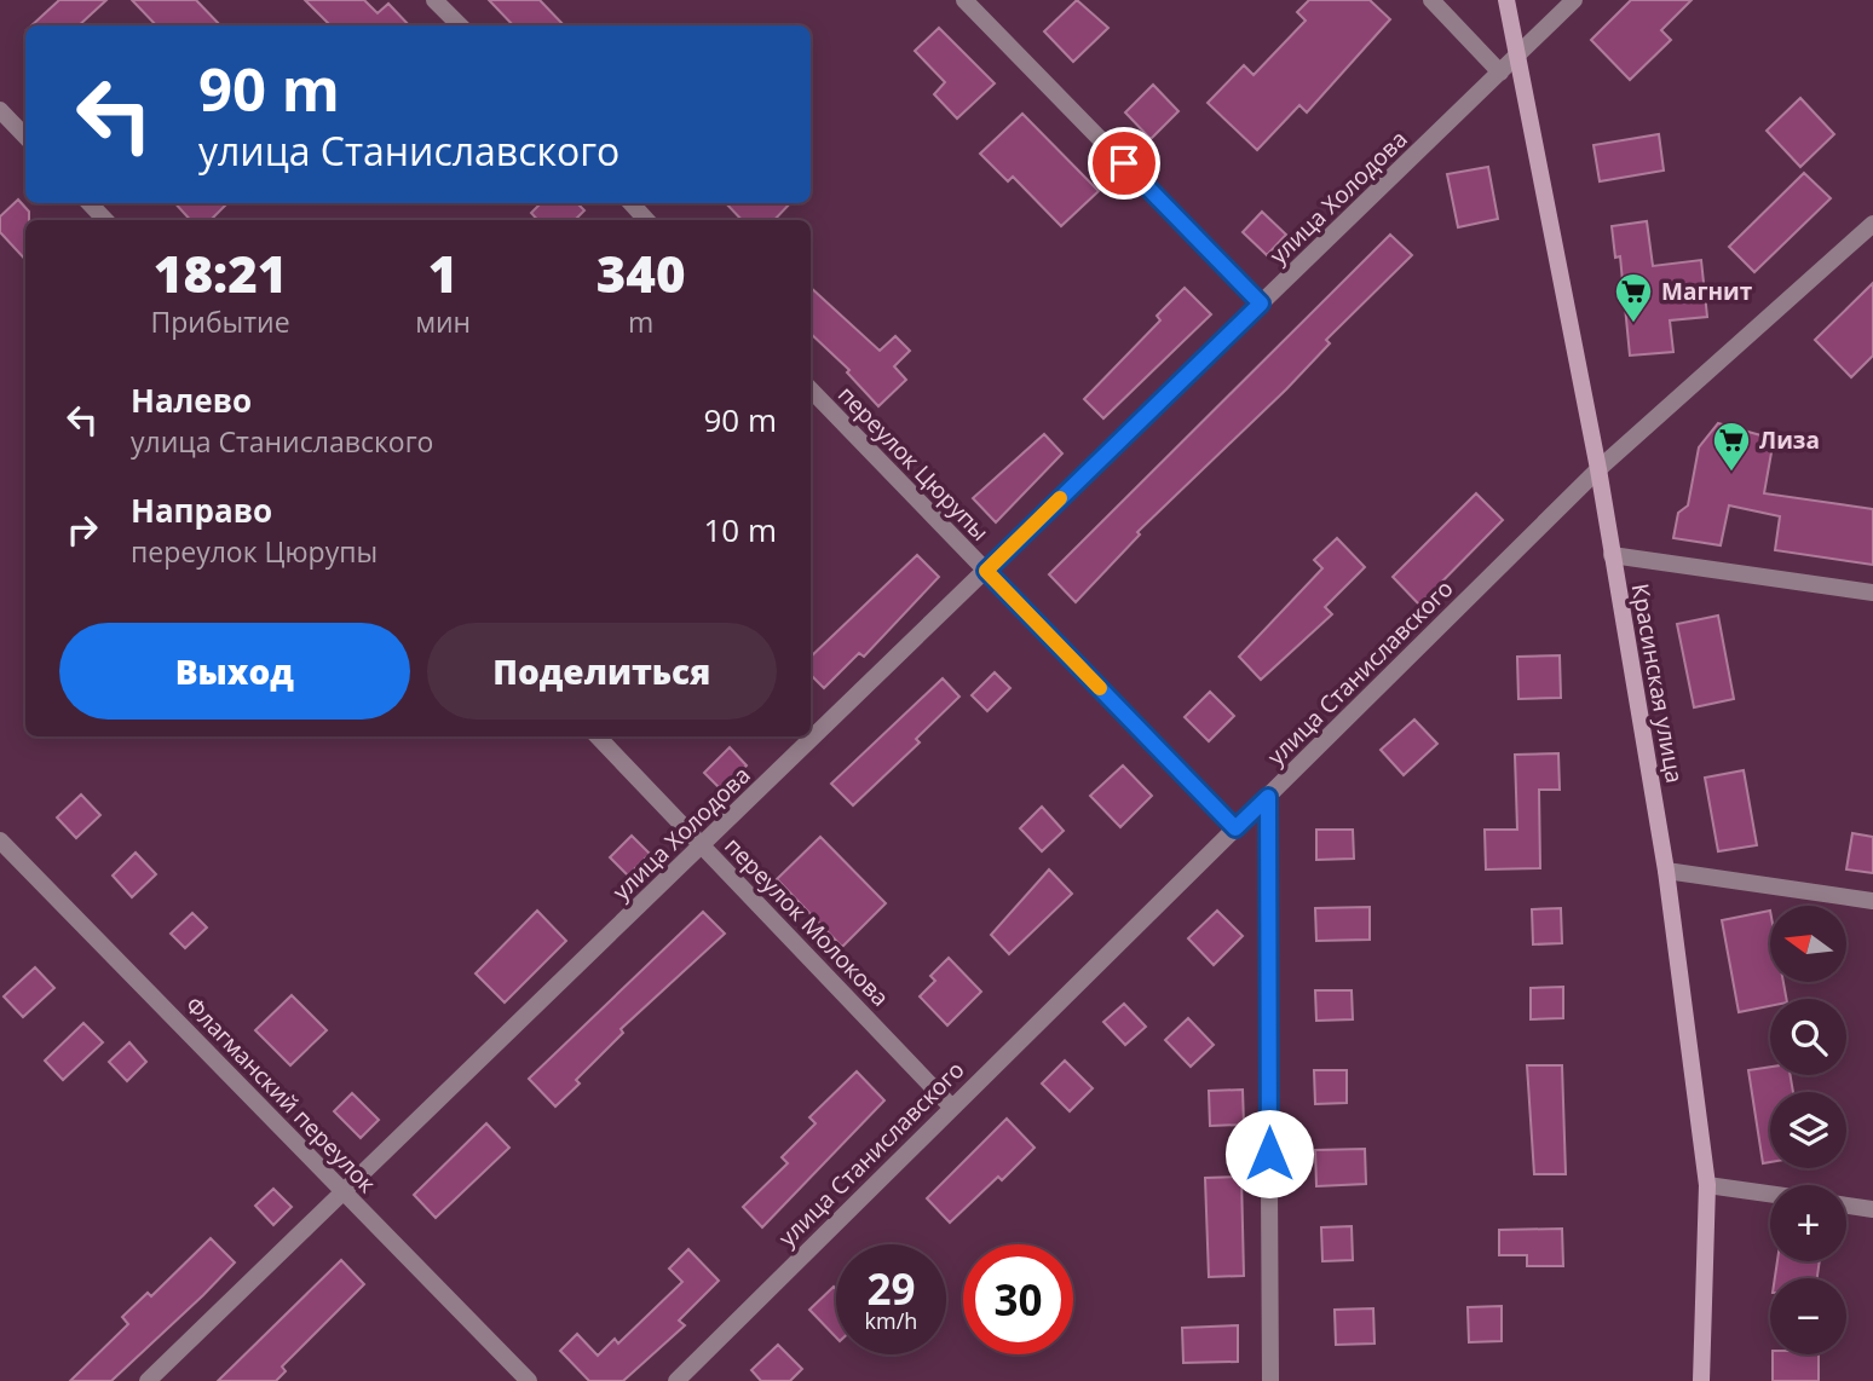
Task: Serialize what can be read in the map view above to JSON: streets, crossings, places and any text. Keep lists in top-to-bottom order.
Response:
{
  "streets": {
    "main road": ["Красинская улица"],
    "street": [
      "улица Холодова",
      "переулок Цюрупы",
      "улица Станиславского",
      "переулок Молокова",
      "Флагманский переулок"
    ]
  },
  "crossings": [
    ["улица Холодова", "переулок Цюрупы"],
    ["улица Холодова", "Красинская улица"],
    ["улица Холодова", "переулок Молокова"],
    ["улица Холодова", "Флагманский переулок"],
    ["переулок Цюрупы", "улица Станиславского"],
    ["улица Станиславского", "Красинская улица"],
    ["улица Станиславского", "переулок Молокова"]
  ],
  "places": {
    "supermarket": ["Магнит", "Лиза"]
  },
  "north": "left",
  "page": {
    "turn": ["90 m", "улица Станиславского"],
    "eta": [
      "18:21",
      "Прибытие",
      "1",
      "мин",
      "340",
      "m"
    ],
    "list": [
      {
        "name": "Налево",
        "note": "улица Станиславского",
        "value": "90 m"
      },
      {
        "name": "Направо",
        "note": "переулок Цюрупы",
        "value": "10 m"
      }
    ],
    "buttons": ["Выход", "Поделиться"],
    "map_buttons": ["+", "−"],
    "speed": "29 km/h",
    "limit": "30"
  }
}
